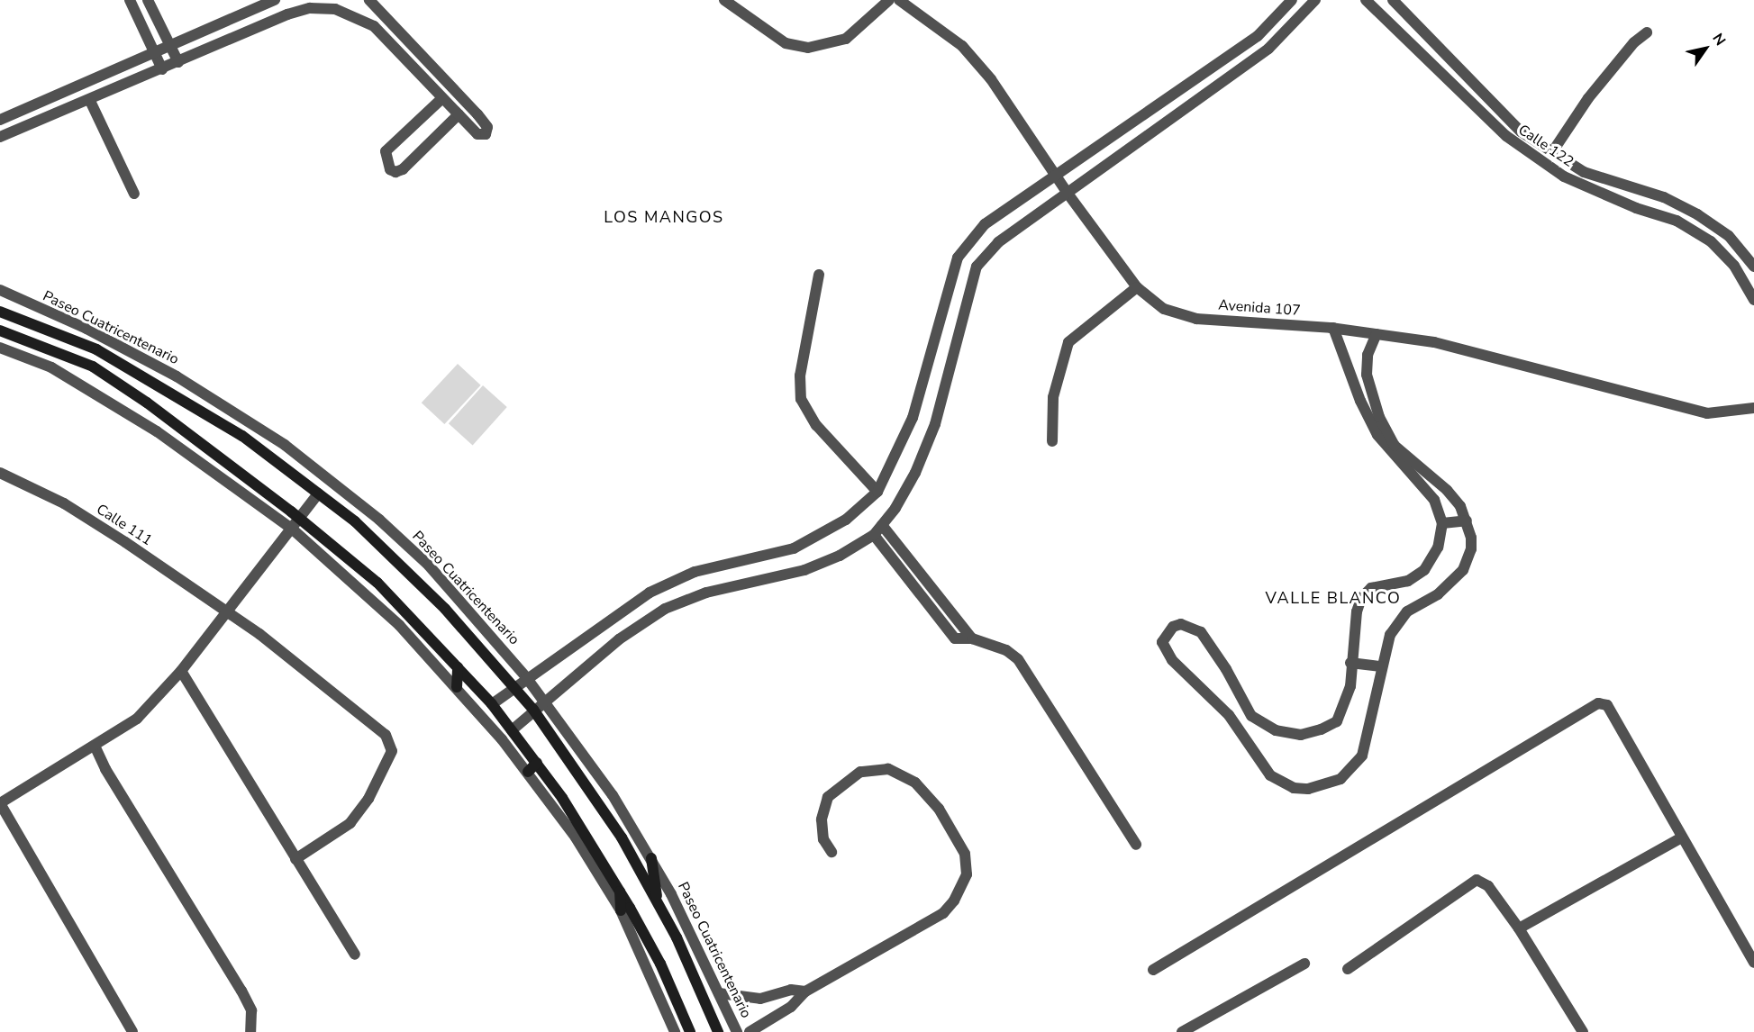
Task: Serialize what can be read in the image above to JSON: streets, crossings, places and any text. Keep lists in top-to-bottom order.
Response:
{
  "streets": {
    "street": [
      "Calle 122",
      "Avenida 107",
      "Paseo Cuatricentenario",
      "Calle 111"
    ]
  },
  "districts": ["LOS MANGOS", "VALLE BLANCO"],
  "north": "top right"
}
